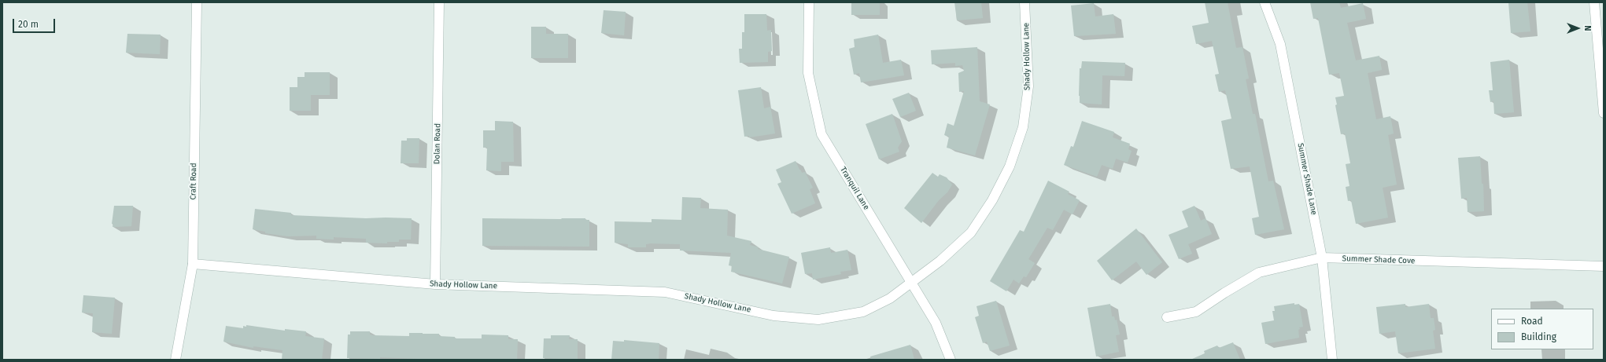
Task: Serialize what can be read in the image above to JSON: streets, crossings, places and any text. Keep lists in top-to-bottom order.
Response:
{
  "streets": {
    "street": [
      "Shady Hollow Lane",
      "Dolan Road",
      "Summer Shade Lane",
      "Craft Road",
      "Tranquil Lane",
      "Summer Shade Cove"
    ]
  },
  "crossings": [
    ["Shady Hollow Lane", "Dolan Road"],
    ["Shady Hollow Lane", "Craft Road"],
    ["Shady Hollow Lane", "Tranquil Lane"],
    ["Summer Shade Lane", "Summer Shade Cove"]
  ],
  "legend": ["Road", "Building"],
  "scale_bar": "20 m",
  "north": "right"
}
